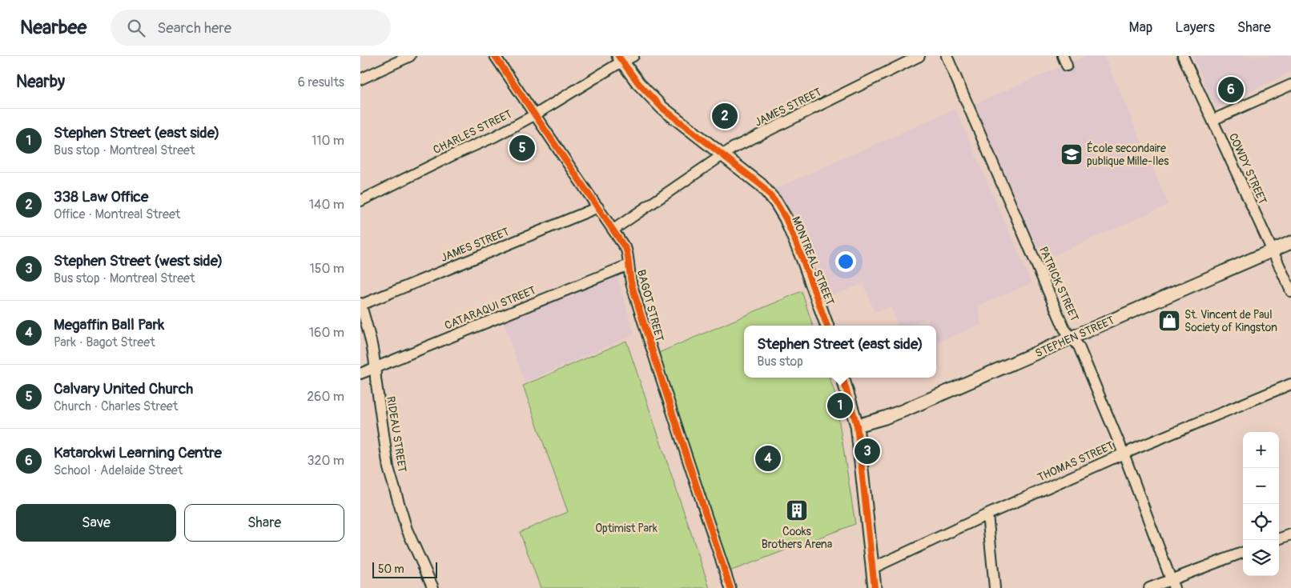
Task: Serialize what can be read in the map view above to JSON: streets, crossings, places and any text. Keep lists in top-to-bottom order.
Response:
{
  "streets": {
    "main road": ["MONTREAL STREET", "STEPHEN STREET"],
    "street": [
      "JAMES STREET",
      "CHARLES STREET",
      "COWDY STREET",
      "PATRICK STREET",
      "BAGOT STREET",
      "CATARAQUI STREET",
      "RIDEAU STREET",
      "THOMAS STREET"
    ]
  },
  "crossings": [
    ["JAMES STREET", "MONTREAL STREET"],
    ["JAMES STREET", "BAGOT STREET"],
    ["JAMES STREET", "RIDEAU STREET"],
    ["CHARLES STREET", "MONTREAL STREET"],
    ["CHARLES STREET", "BAGOT STREET"],
    ["COWDY STREET", "STEPHEN STREET"],
    ["PATRICK STREET", "STEPHEN STREET"],
    ["PATRICK STREET", "THOMAS STREET"],
    ["BAGOT STREET", "CATARAQUI STREET"],
    ["CATARAQUI STREET", "RIDEAU STREET"]
  ],
  "parks": ["Optimist Park"],
  "places": {
    "school or university": ["École secondaire publique Mille-Iles"],
    "shop": ["St. Vincent de Paul Society of Kingston"],
    "building": ["Cooks Brothers Arena"]
  },
  "scale_bar": "50 m",
  "page": {
    "header": "Nearbee",
    "search": "Search here",
    "nav": ["Map", "Layers", "Share"],
    "heading": ["Nearby", "6 results"],
    "pins": [
      "6",
      "2",
      "5",
      "1",
      "3",
      "4"
    ],
    "list": [
      {
        "mark": "1",
        "name": "Stephen Street (east side)",
        "note": "Bus stop · Montreal Street",
        "value": "110 m"
      },
      {
        "mark": "2",
        "name": "338 Law Office",
        "note": "Office · Montreal Street",
        "value": "140 m"
      },
      {
        "mark": "3",
        "name": "Stephen Street (west side)",
        "note": "Bus stop · Montreal Street",
        "value": "150 m"
      },
      {
        "mark": "4",
        "name": "Megaffin Ball Park",
        "note": "Park · Bagot Street",
        "value": "160 m"
      },
      {
        "mark": "5",
        "name": "Calvary United Church",
        "note": "Church · Charles Street",
        "value": "260 m"
      },
      {
        "mark": "6",
        "name": "Katarokwi Learning Centre",
        "note": "School · Adelaide Street",
        "value": "320 m"
      }
    ],
    "popup": ["Stephen Street (east side)", "Bus stop"],
    "map_buttons": ["+", "−"],
    "buttons": ["Save", "Share"],
    "scale": "50 m"
  }
}
